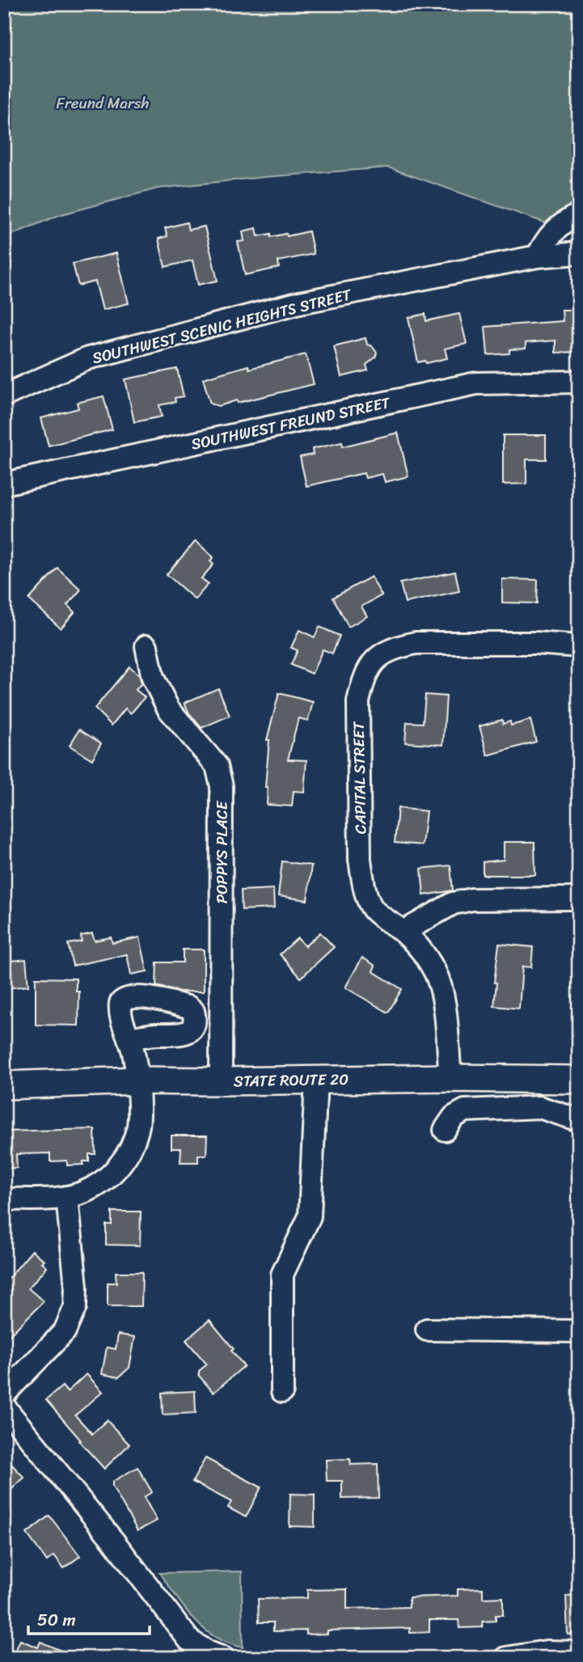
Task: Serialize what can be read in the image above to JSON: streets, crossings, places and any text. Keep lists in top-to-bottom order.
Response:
{
  "streets": {
    "main road": ["STATE ROUTE 20"],
    "street": [
      "SOUTHWEST SCENIC HEIGHTS STREET",
      "SOUTHWEST FREUND STREET",
      "CAPITAL STREET",
      "POPPYS PLACE"
    ]
  },
  "crossings": [
    ["CAPITAL STREET", "STATE ROUTE 20"],
    ["POPPYS PLACE", "STATE ROUTE 20"]
  ],
  "parks": ["Freund Marsh"],
  "scale_bar": "50 m"
}
